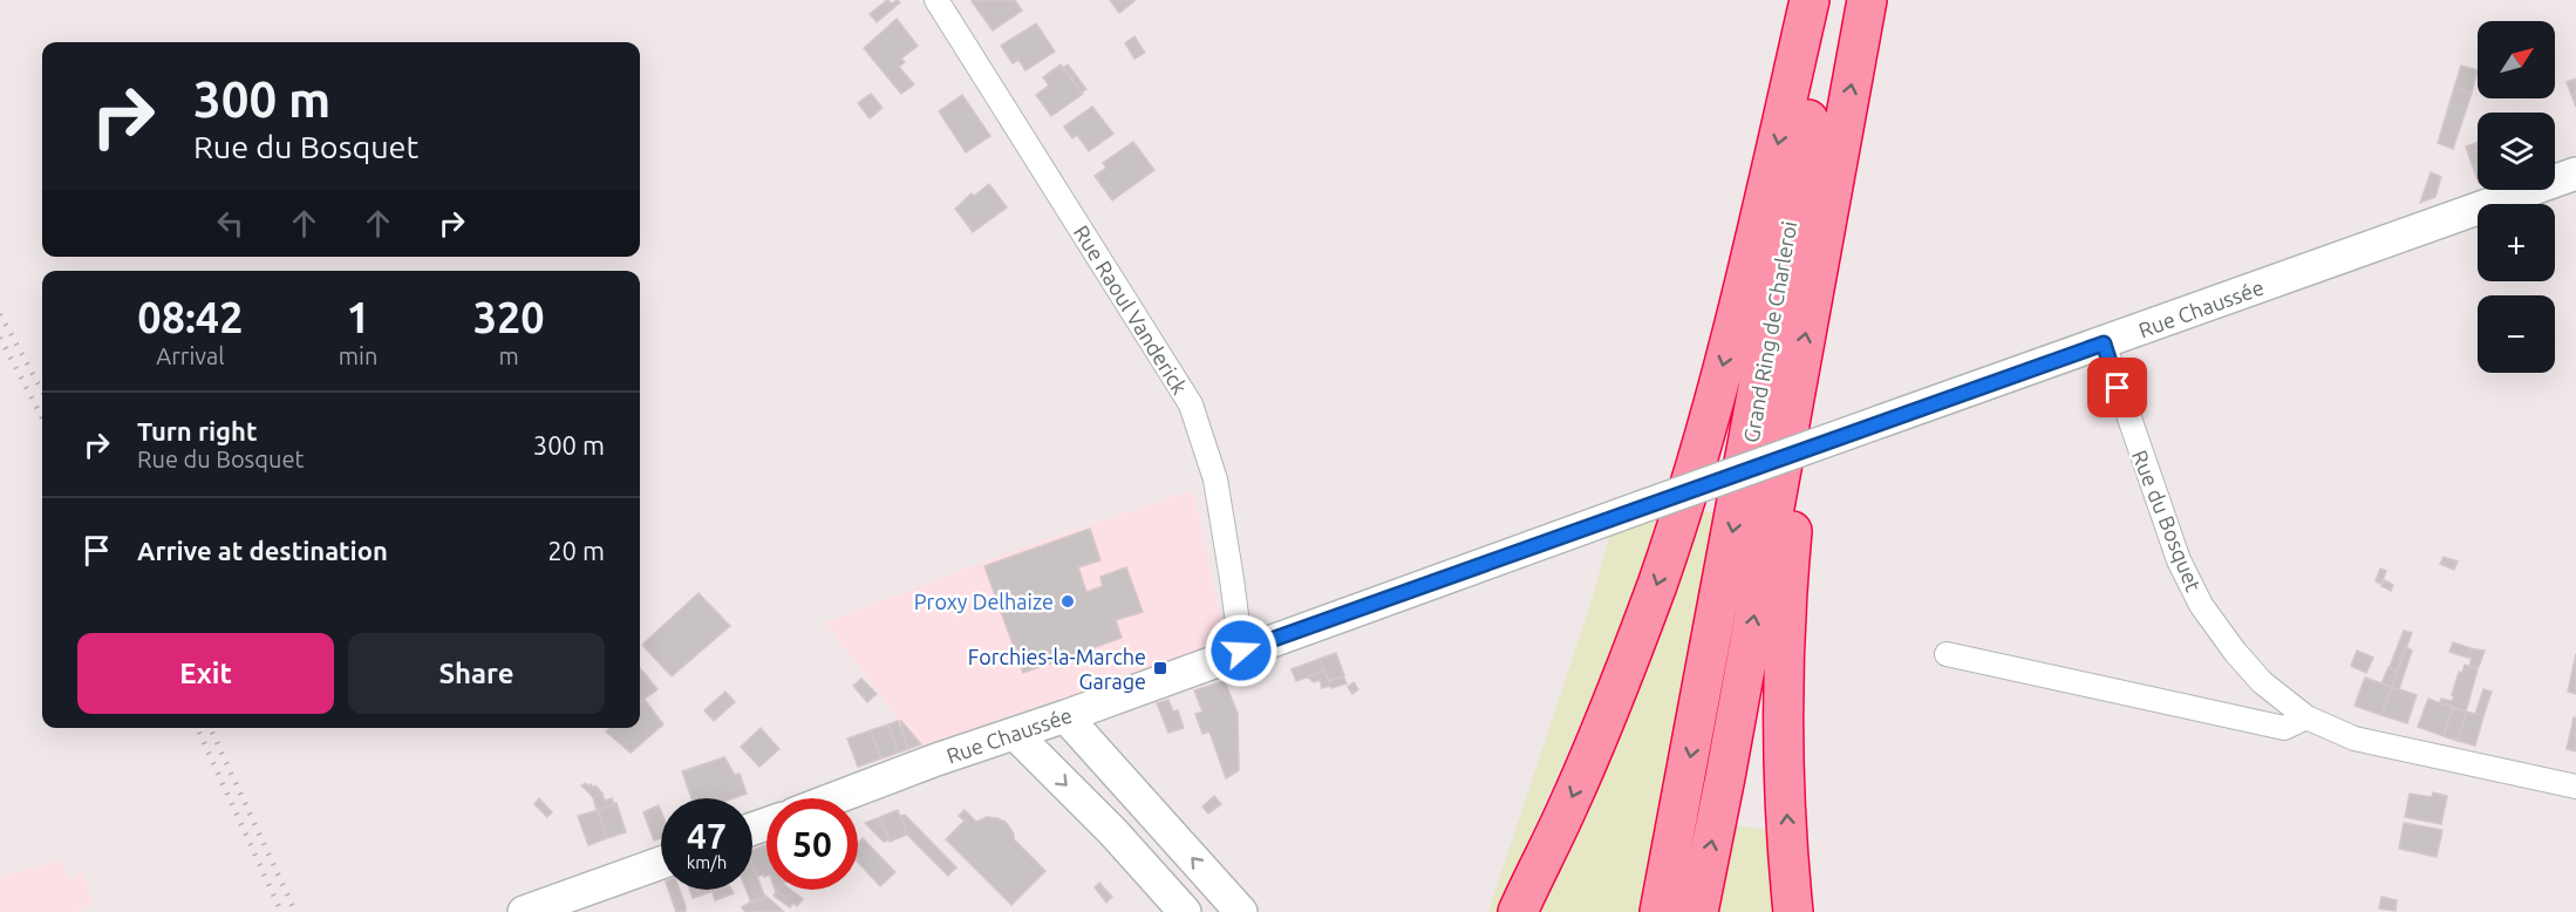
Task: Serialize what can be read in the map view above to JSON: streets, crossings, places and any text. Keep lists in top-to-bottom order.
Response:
{
  "streets": {
    "highway": ["Grand Ring de Charleroi"],
    "main road": ["Rue Chaussée"],
    "street": ["Rue Raoul Vanderick", "Rue du Bosquet"]
  },
  "crossings": [
    ["Rue Chaussée", "Rue Raoul Vanderick"],
    ["Rue Chaussée", "Rue du Bosquet"]
  ],
  "places": {
    "other": ["Proxy Delhaize"],
    "transit": ["Forchies-la-Marche Garage"]
  },
  "north": "top right",
  "page": {
    "map_buttons": ["+", "−"],
    "turn": ["300 m", "Rue du Bosquet"],
    "eta": [
      "08:42",
      "Arrival",
      "1",
      "min",
      "320",
      "m"
    ],
    "list": [
      {
        "name": "Turn right",
        "note": "Rue du Bosquet",
        "value": "300 m"
      },
      {
        "name": "Arrive at destination",
        "value": "20 m"
      }
    ],
    "buttons": ["Exit", "Share"],
    "speed": "47 km/h",
    "limit": "50"
  }
}
